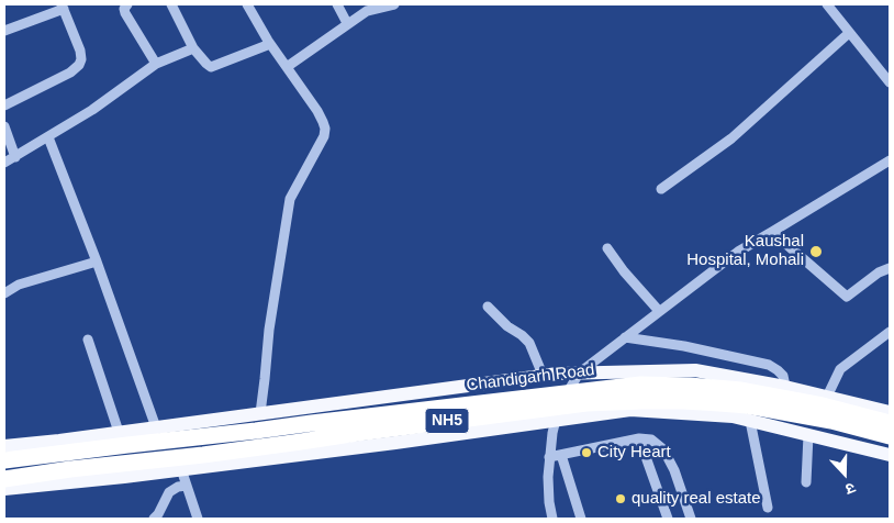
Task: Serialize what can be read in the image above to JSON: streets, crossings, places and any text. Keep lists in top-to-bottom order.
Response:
{
  "streets": {
    "highway": ["Chandigarh Road", "NH5"]
  },
  "places": ["Kaushal Hospital, Mohali", "City Heart", "quality real estate"],
  "north": "bottom"
}
